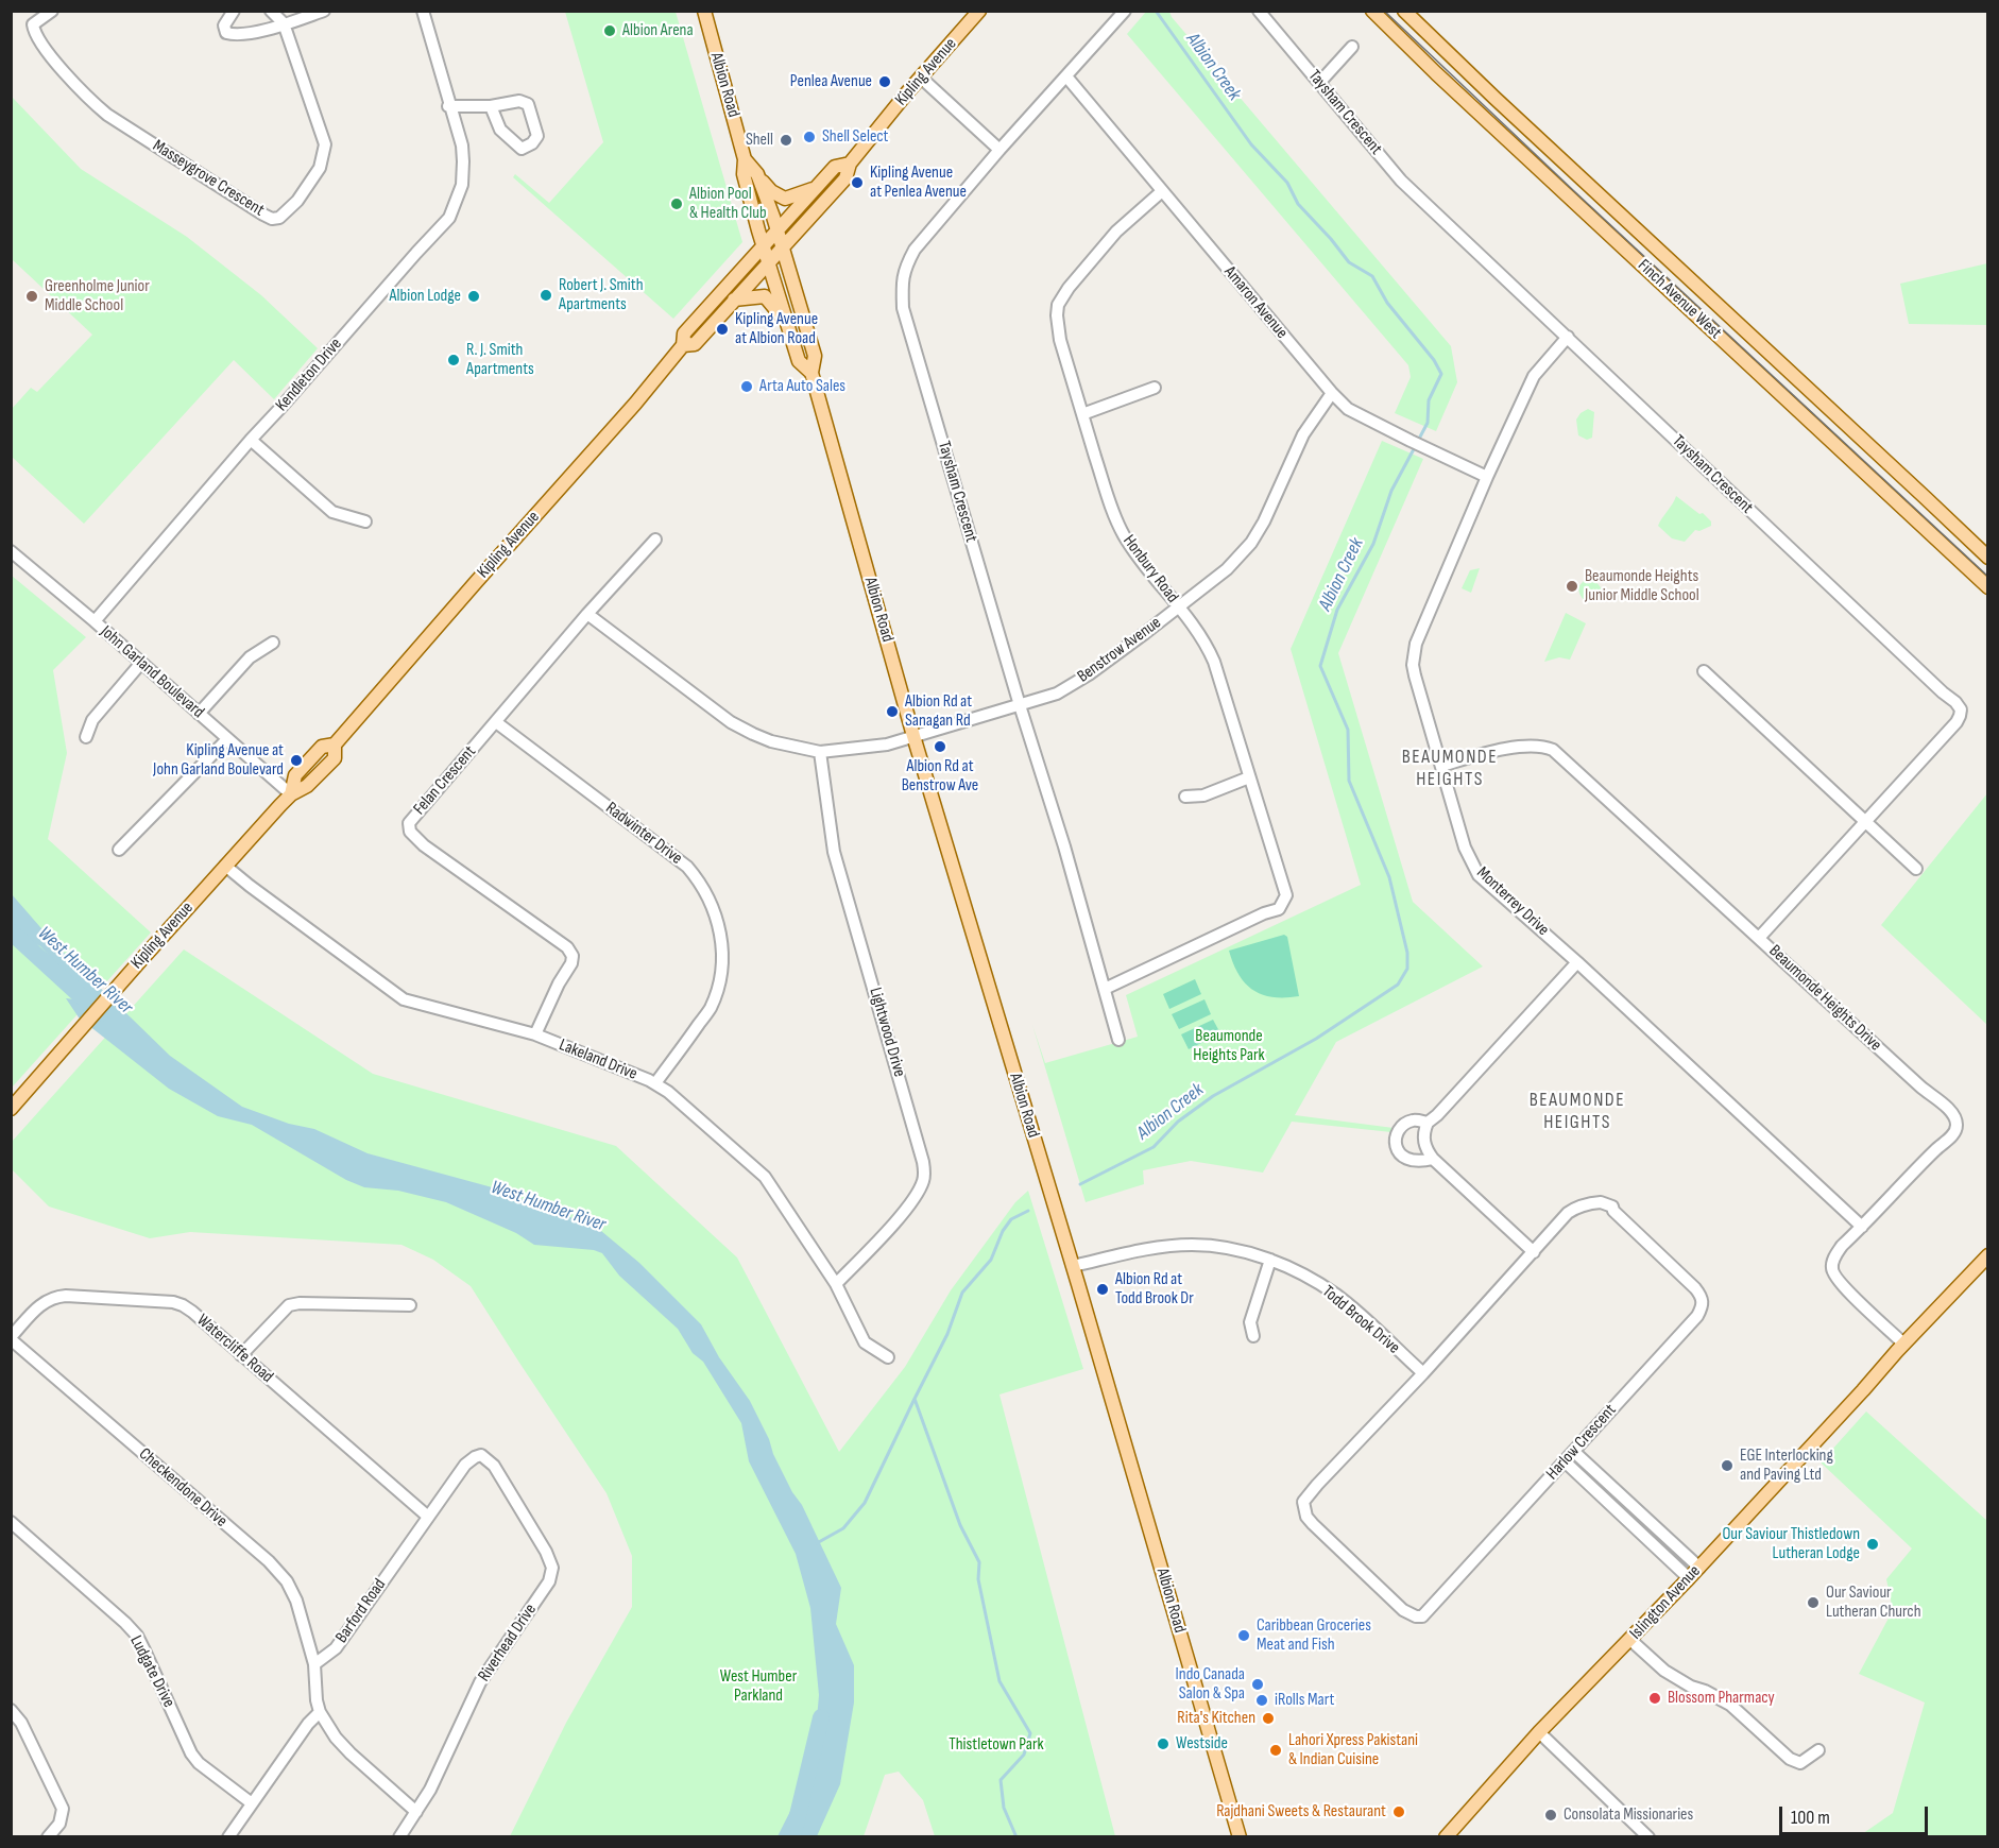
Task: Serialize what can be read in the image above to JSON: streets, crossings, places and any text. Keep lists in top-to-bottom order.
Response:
{
  "streets": {
    "main road": [
      "Kipling Avenue",
      "Albion Road",
      "Finch Avenue West",
      "Islington Avenue"
    ],
    "street": [
      "Taysham Crescent",
      "Masseygrove Crescent",
      "Amaron Avenue",
      "Kendleton Drive",
      "Honbury Road",
      "Benstrow Avenue",
      "John Garland Boulevard",
      "Felan Crescent",
      "Radwinter Drive",
      "Monterrey Drive",
      "Beaumonde Heights Drive",
      "Lightwood Drive",
      "Lakeland Drive",
      "Todd Brook Drive",
      "Watercliffe Road",
      "Harlow Crescent",
      "Checkendone Drive",
      "Barford Road",
      "Riverhead Drive",
      "Ludgate Drive"
    ]
  },
  "crossings": [
    ["Kipling Avenue", "Albion Road"],
    ["Kipling Avenue", "John Garland Boulevard"],
    ["Kipling Avenue", "Lakeland Drive"],
    ["Albion Road", "Benstrow Avenue"],
    ["Albion Road", "Todd Brook Drive"],
    ["Taysham Crescent", "Amaron Avenue"],
    ["Taysham Crescent", "Honbury Road"],
    ["Taysham Crescent", "Benstrow Avenue"],
    ["Taysham Crescent", "Monterrey Drive"],
    ["Taysham Crescent", "Beaumonde Heights Drive"],
    ["Amaron Avenue", "Honbury Road"],
    ["Amaron Avenue", "Benstrow Avenue"],
    ["Amaron Avenue", "Monterrey Drive"],
    ["Kendleton Drive", "John Garland Boulevard"],
    ["Honbury Road", "Benstrow Avenue"],
    ["Benstrow Avenue", "Felan Crescent"],
    ["Benstrow Avenue", "Lightwood Drive"],
    ["Felan Crescent", "Radwinter Drive"],
    ["Felan Crescent", "Lakeland Drive"],
    ["Radwinter Drive", "Lakeland Drive"],
    ["Monterrey Drive", "Beaumonde Heights Drive"],
    ["Beaumonde Heights Drive", "Islington Avenue"],
    ["Lightwood Drive", "Lakeland Drive"],
    ["Todd Brook Drive", "Harlow Crescent"],
    ["Watercliffe Road", "Checkendone Drive"],
    ["Watercliffe Road", "Barford Road"],
    ["Checkendone Drive", "Barford Road"],
    ["Barford Road", "Riverhead Drive"]
  ],
  "districts": ["BEAUMONDE HEIGHTS", "BEAUMONDE HEIGHTS"],
  "water": ["Albion Creek", "West Humber River"],
  "parks": ["Beaumonde Heights Park", "West Humber Parkland", "Thistletown Park"],
  "places": [
    "Albion Arena",
    "Penlea Avenue",
    "Shell Select",
    "Shell",
    "Kipling Avenue at Penlea Avenue",
    "Albion Pool & Health Club",
    "Robert J. Smith Apartments",
    "Greenholme Junior Middle School",
    "Albion Lodge",
    "Kipling Avenue at Albion Road",
    "R. J. Smith Apartments",
    "Arta Auto Sales",
    "Beaumonde Heights Junior Middle School",
    "Albion Rd at Sanagan Rd",
    "Albion Rd at Benstrow Ave",
    "Kipling Avenue at John Garland Boulevard",
    "Albion Rd at Todd Brook Dr",
    "EGE Interlocking and Paving Ltd",
    "Our Saviour Thistledown Lutheran Lodge",
    "Our Saviour Lutheran Church",
    "Caribbean Groceries Meat and Fish",
    "Indo Canada Salon & Spa",
    "Blossom Pharmacy",
    "iRolls Mart",
    "Rita's Kitchen",
    "Westside",
    "Lahori Xpress Pakistani & Indian Cuisine",
    "Rajdhani Sweets & Restaurant",
    "Consolata Missionaries"
  ],
  "scale_bar": "100 m"
}
